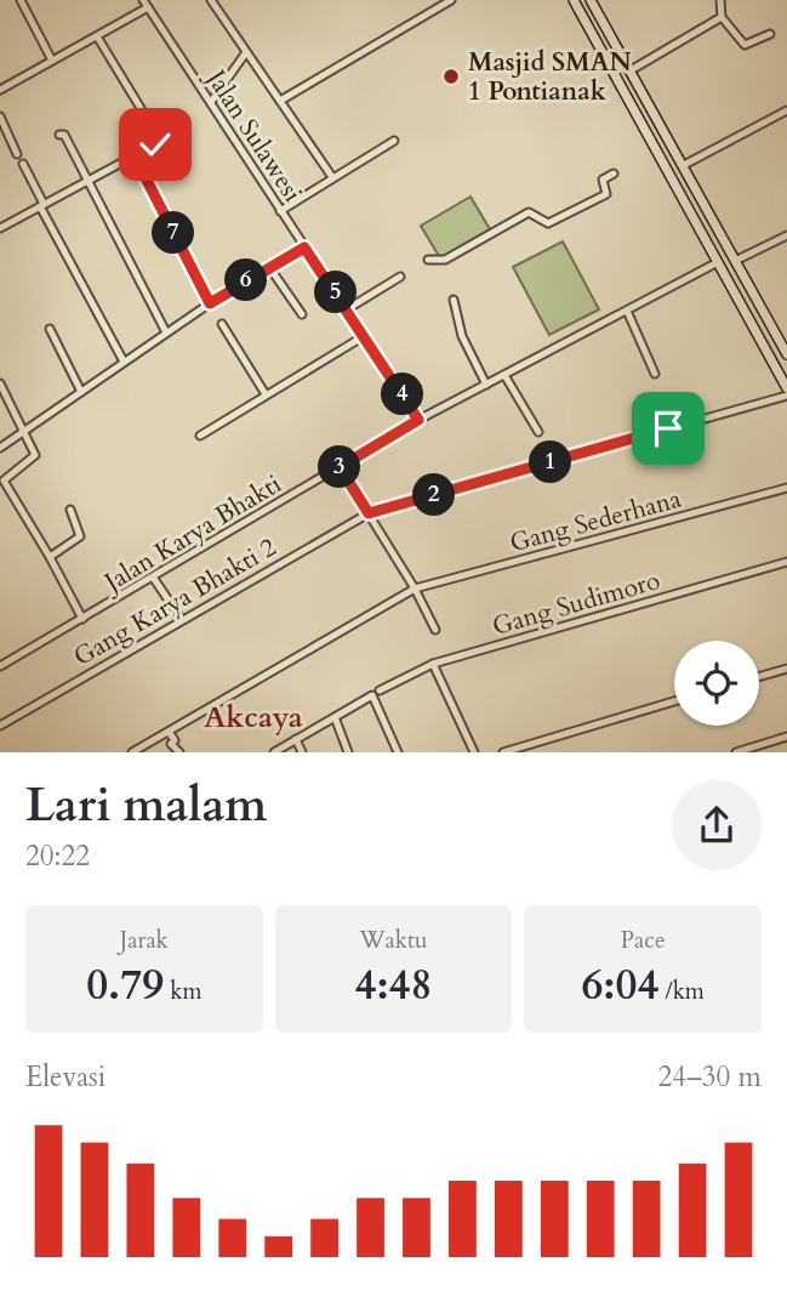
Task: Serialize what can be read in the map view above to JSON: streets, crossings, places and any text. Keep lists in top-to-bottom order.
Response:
{
  "streets": {
    "street": [
      "Jalan Sulawesi",
      "Gang Sederhana",
      "Jalan Karya Bhakti",
      "Gang Karya Bhakti 2",
      "Gang Sudimoro"
    ]
  },
  "crossings": [
    ["Jalan Sulawesi", "Jalan Karya Bhakti"]
  ],
  "districts": ["Akcaya"],
  "places": ["Masjid SMAN 1 Pontianak"],
  "page": {
    "pins": [
      "7",
      "6",
      "5",
      "4",
      "1",
      "3",
      "2"
    ],
    "heading": ["Lari malam", "20:22"],
    "stats": [
      ["Jarak", "0.79 km"],
      ["Waktu", "4:48"],
      ["Pace", "6:04 /km"]
    ],
    "chart": ["Elevasi", "24–30 m"]
  }
}
